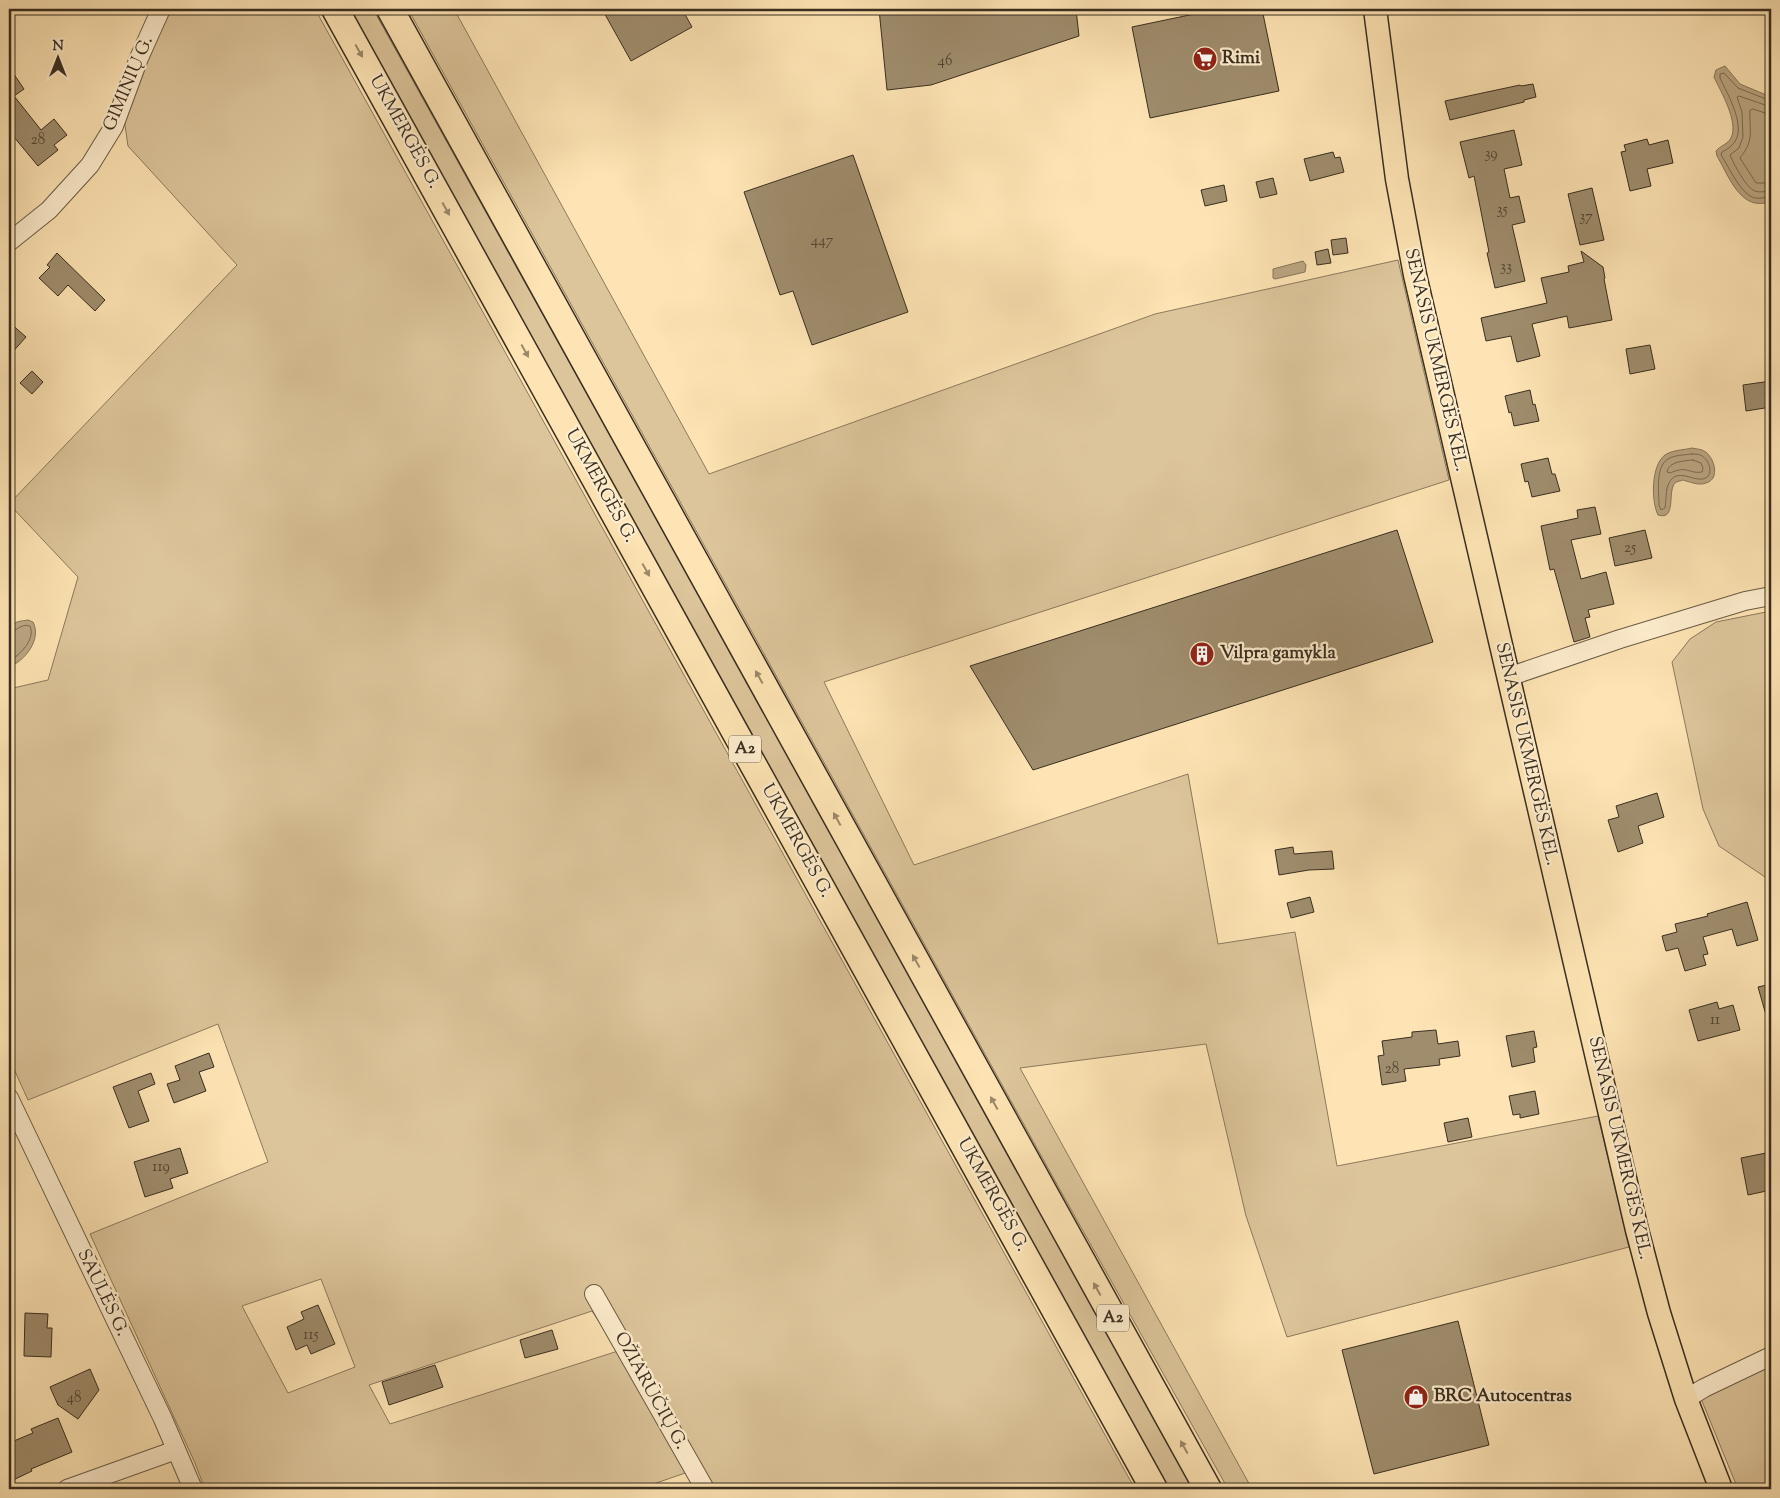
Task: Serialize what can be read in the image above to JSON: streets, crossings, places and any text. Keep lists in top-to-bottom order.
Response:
{
  "streets": {
    "highway": ["UKMERGĖS G.", "A2"],
    "main road": ["SENASIS UKMERGĖS KEL."],
    "street": ["GIMINIŲ G.", "SAULĖS G.", "OŽIARŪČIŲ G."]
  },
  "places": {
    "supermarket": ["Rimi"],
    "building": ["Vilpra gamykla"],
    "shop": ["BRC Autocentras"]
  },
  "house_numbers": [
    "46",
    "28",
    "39",
    "35",
    "37",
    "447",
    "33",
    "25",
    "11",
    "28",
    "119",
    "115",
    "48"
  ],
  "north": "top"
}
